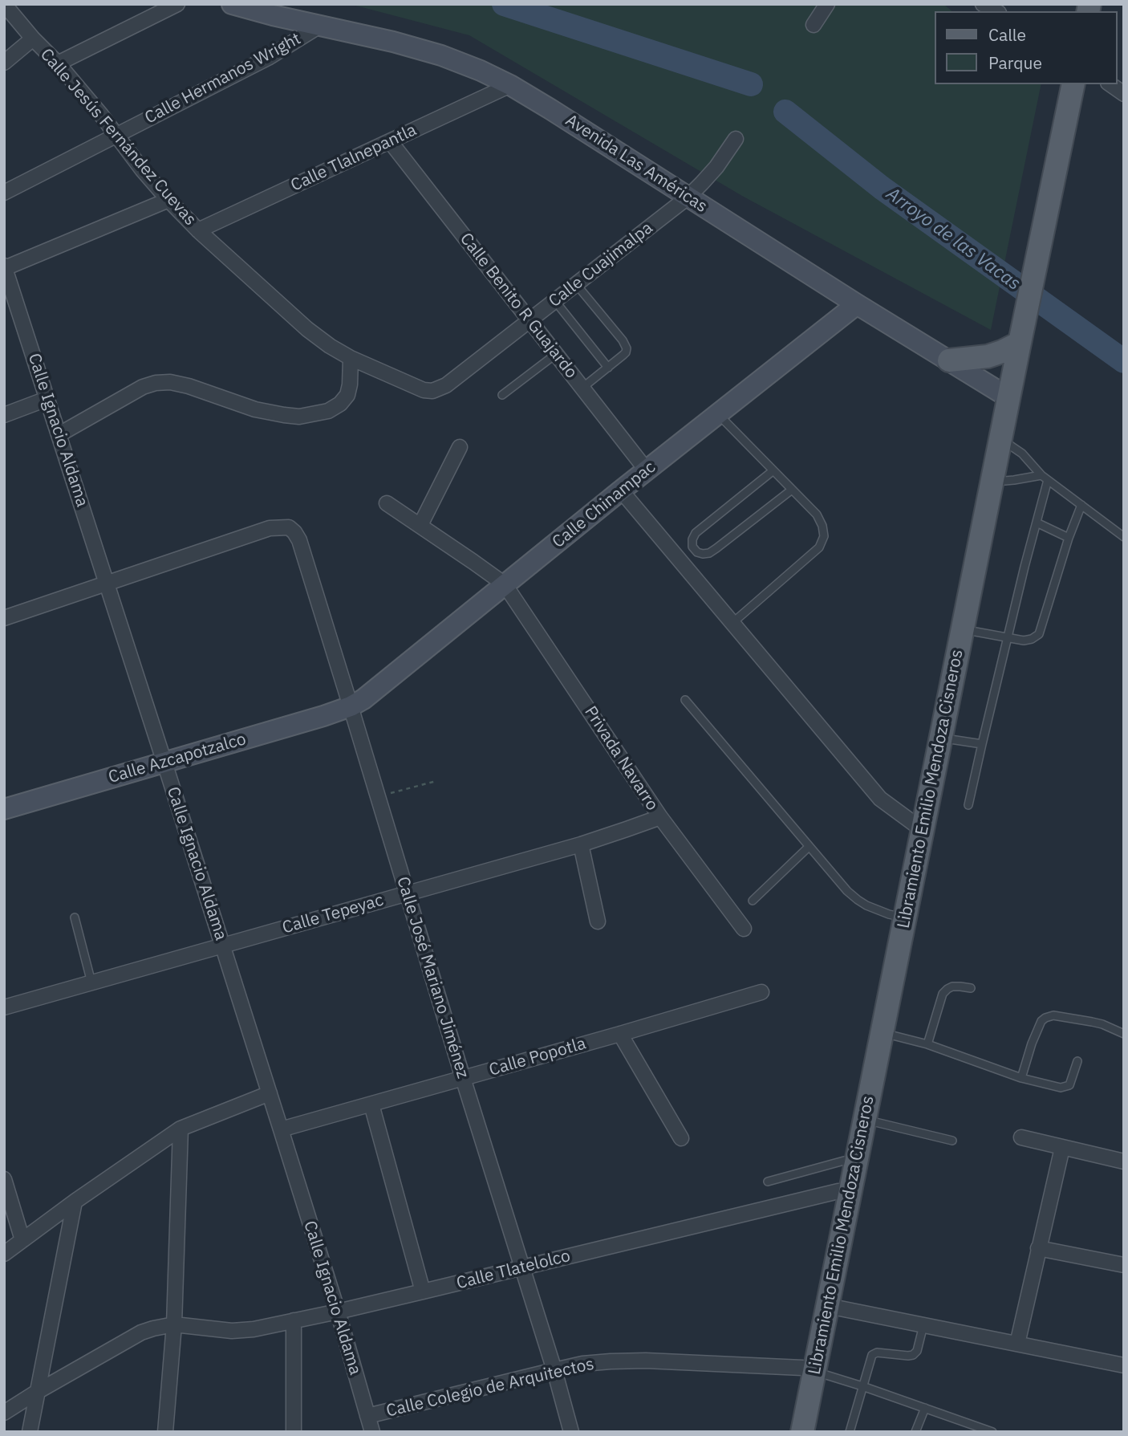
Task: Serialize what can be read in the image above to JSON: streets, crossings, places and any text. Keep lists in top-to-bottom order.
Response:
{
  "streets": {
    "main road": ["Libramiento Emilio Mendoza Cisneros"],
    "street": [
      "Calle Hermanos Wright",
      "Calle Jesús Fernández Cuevas",
      "Calle Tlalnepantla",
      "Avenida Las Américas",
      "Calle Cuajimalpa",
      "Calle Benito R Guajardo",
      "Calle Ignacio Aldama",
      "Calle Chinampac",
      "Calle Azcapotzalco",
      "Privada Navarro",
      "Calle Tepeyac",
      "Calle José Mariano Jiménez",
      "Calle Popotla",
      "Calle Tlatelolco",
      "Calle Colegio de Arquitectos"
    ]
  },
  "crossings": [
    ["Calle Hermanos Wright", "Calle Jesús Fernández Cuevas"],
    ["Calle Hermanos Wright", "Avenida Las Américas"],
    ["Calle Jesús Fernández Cuevas", "Calle Tlalnepantla"],
    ["Calle Jesús Fernández Cuevas", "Calle Cuajimalpa"],
    ["Calle Tlalnepantla", "Avenida Las Américas"],
    ["Calle Tlalnepantla", "Calle Benito R Guajardo"],
    ["Avenida Las Américas", "Calle Cuajimalpa"],
    ["Avenida Las Américas", "Calle Chinampac"],
    ["Avenida Las Américas", "Libramiento Emilio Mendoza Cisneros"],
    ["Calle Cuajimalpa", "Calle Benito R Guajardo"],
    ["Calle Benito R Guajardo", "Calle Chinampac"],
    ["Calle Ignacio Aldama", "Calle Azcapotzalco"],
    ["Calle Ignacio Aldama", "Calle Tepeyac"],
    ["Calle Ignacio Aldama", "Calle José Mariano Jiménez"],
    ["Calle Ignacio Aldama", "Calle Popotla"],
    ["Calle Ignacio Aldama", "Calle Tlatelolco"],
    ["Calle Ignacio Aldama", "Calle Colegio de Arquitectos"],
    ["Calle Chinampac", "Calle Azcapotzalco"],
    ["Calle Chinampac", "Privada Navarro"],
    ["Calle Chinampac", "Calle José Mariano Jiménez"],
    ["Calle Azcapotzalco", "Calle José Mariano Jiménez"],
    ["Privada Navarro", "Calle Tepeyac"],
    ["Libramiento Emilio Mendoza Cisneros", "Calle Tlatelolco"],
    ["Libramiento Emilio Mendoza Cisneros", "Calle Colegio de Arquitectos"],
    ["Calle Tepeyac", "Calle José Mariano Jiménez"],
    ["Calle José Mariano Jiménez", "Calle Popotla"],
    ["Calle José Mariano Jiménez", "Calle Tlatelolco"],
    ["Calle José Mariano Jiménez", "Calle Colegio de Arquitectos"]
  ],
  "water": ["Arroyo de las Vacas"],
  "legend": ["Calle", "Parque"]
}
